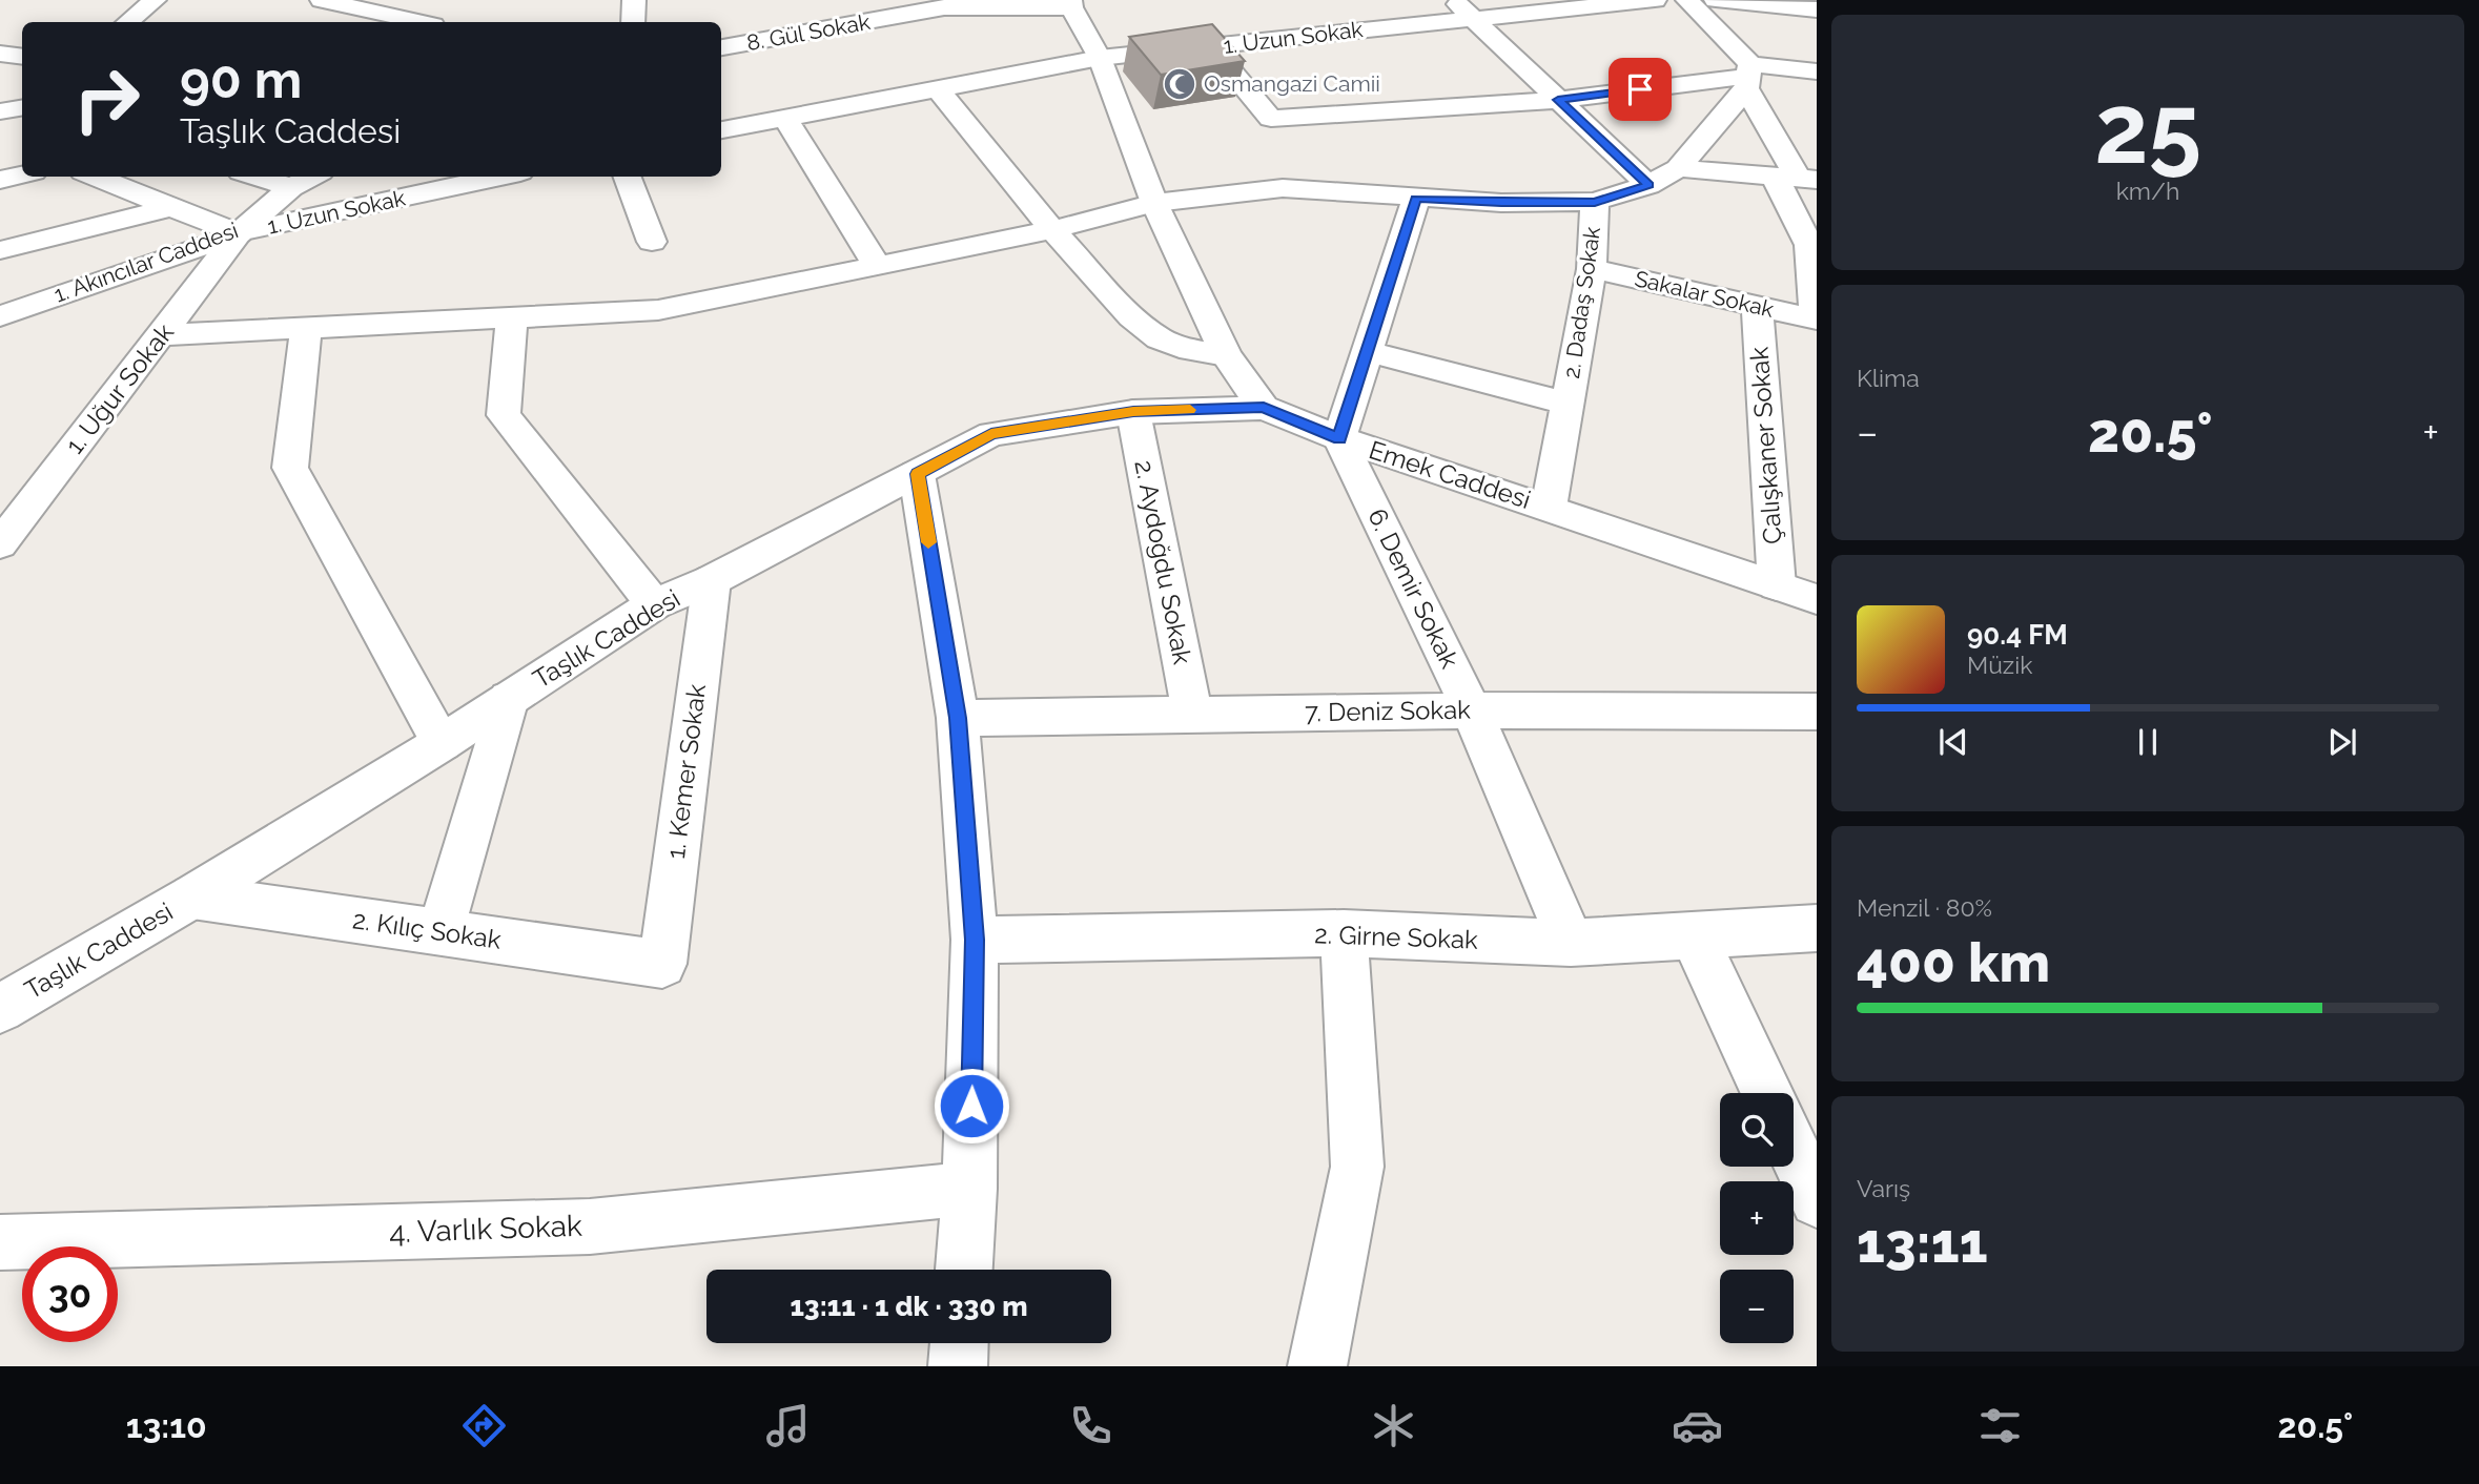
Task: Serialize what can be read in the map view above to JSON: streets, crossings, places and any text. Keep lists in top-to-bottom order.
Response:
{
  "streets": {
    "street": [
      "8. Gül Sokak",
      "1. Uzun Sokak",
      "1. Akıncılar Caddesi",
      "Sakalar Sokak",
      "2. Dadaş Sokak",
      "1. Uğur Sokak",
      "Çalışkaner Sokak",
      "Emek Caddesi",
      "2. Aydoğdu Sokak",
      "6. Demir Sokak",
      "Taşlık Caddesi",
      "7. Deniz Sokak",
      "1. Kemer Sokak",
      "2. Kılıç Sokak",
      "2. Girne Sokak",
      "4. Varlık Sokak"
    ]
  },
  "crossings": [
    ["1. Uzun Sokak", "1. Akıncılar Caddesi"],
    ["1. Uzun Sokak", "1. Uğur Sokak"],
    ["1. Akıncılar Caddesi", "1. Uğur Sokak"],
    ["Sakalar Sokak", "2. Dadaş Sokak"],
    ["Sakalar Sokak", "Çalışkaner Sokak"],
    ["2. Dadaş Sokak", "Emek Caddesi"],
    ["Çalışkaner Sokak", "Emek Caddesi"],
    ["Emek Caddesi", "6. Demir Sokak"],
    ["Emek Caddesi", "Taşlık Caddesi"],
    ["2. Aydoğdu Sokak", "Taşlık Caddesi"],
    ["2. Aydoğdu Sokak", "7. Deniz Sokak"],
    ["6. Demir Sokak", "7. Deniz Sokak"],
    ["6. Demir Sokak", "2. Girne Sokak"],
    ["Taşlık Caddesi", "1. Kemer Sokak"],
    ["Taşlık Caddesi", "2. Kılıç Sokak"],
    ["1. Kemer Sokak", "2. Kılıç Sokak"]
  ],
  "places": {
    "mosque": ["Osmangazi Camii"]
  },
  "page": {
    "tile": [
      ["25", "km/h"],
      "Klima",
      ["Menzil · 80%", "400 km"],
      ["Varış", "13:11"]
    ],
    "turn": ["90 m", "Taşlık Caddesi"],
    "heat": ["−", "20.5°", "+"],
    "song": ["90.4 FM", "Müzik"],
    "map_buttons": ["+", "−"],
    "limit": "30",
    "trip": "13:11 · 1 dk · 330 m",
    "tabs": ["13:10", "20.5°"]
  }
}
